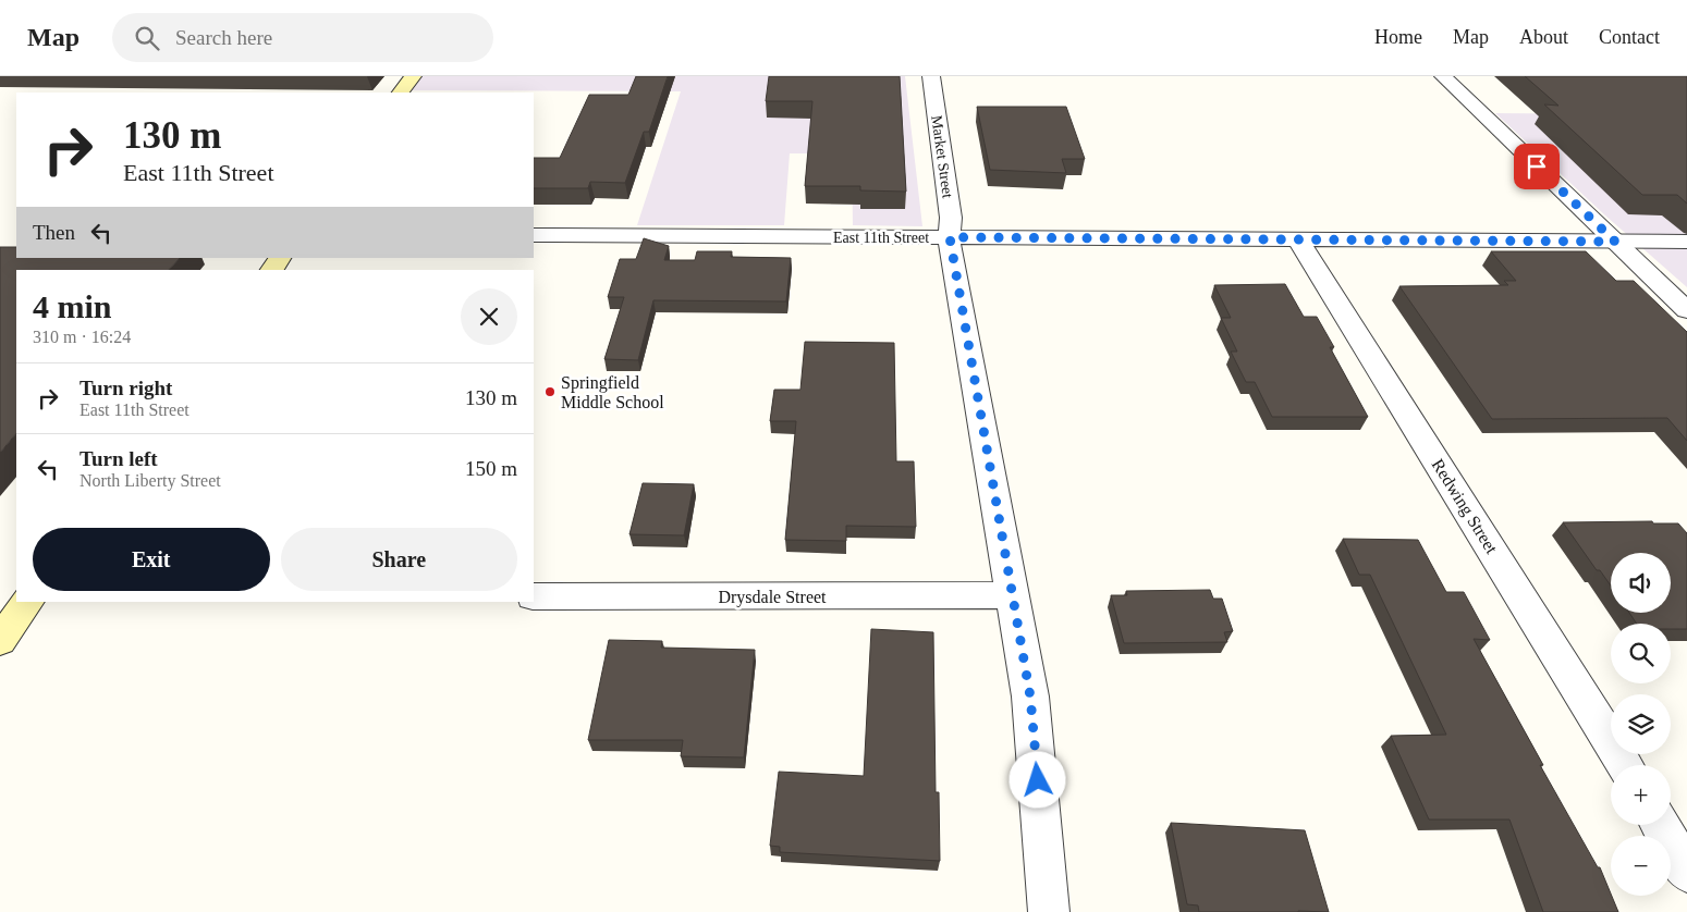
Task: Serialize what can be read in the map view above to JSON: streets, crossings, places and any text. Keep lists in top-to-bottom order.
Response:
{
  "streets": {
    "street": [
      "Market Street",
      "East 11th Street",
      "Redwing Street",
      "Drysdale Street"
    ]
  },
  "crossings": [
    ["Market Street", "East 11th Street"],
    ["Market Street", "Drysdale Street"],
    ["East 11th Street", "Redwing Street"]
  ],
  "places": ["Springfield Middle School"],
  "page": {
    "header": "Map",
    "search": "Search here",
    "nav": [
      "Home",
      "Map",
      "About",
      "Contact"
    ],
    "turn": ["130 m", "East 11th Street"],
    "then": "Then",
    "heading": ["4 min", "310 m · 16:24"],
    "list": [
      {
        "name": "Turn right",
        "note": "East 11th Street",
        "value": "130 m"
      },
      {
        "name": "Turn left",
        "note": "North Liberty Street",
        "value": "150 m"
      }
    ],
    "buttons": ["Exit", "Share"],
    "map_buttons": ["+", "−"]
  }
}
